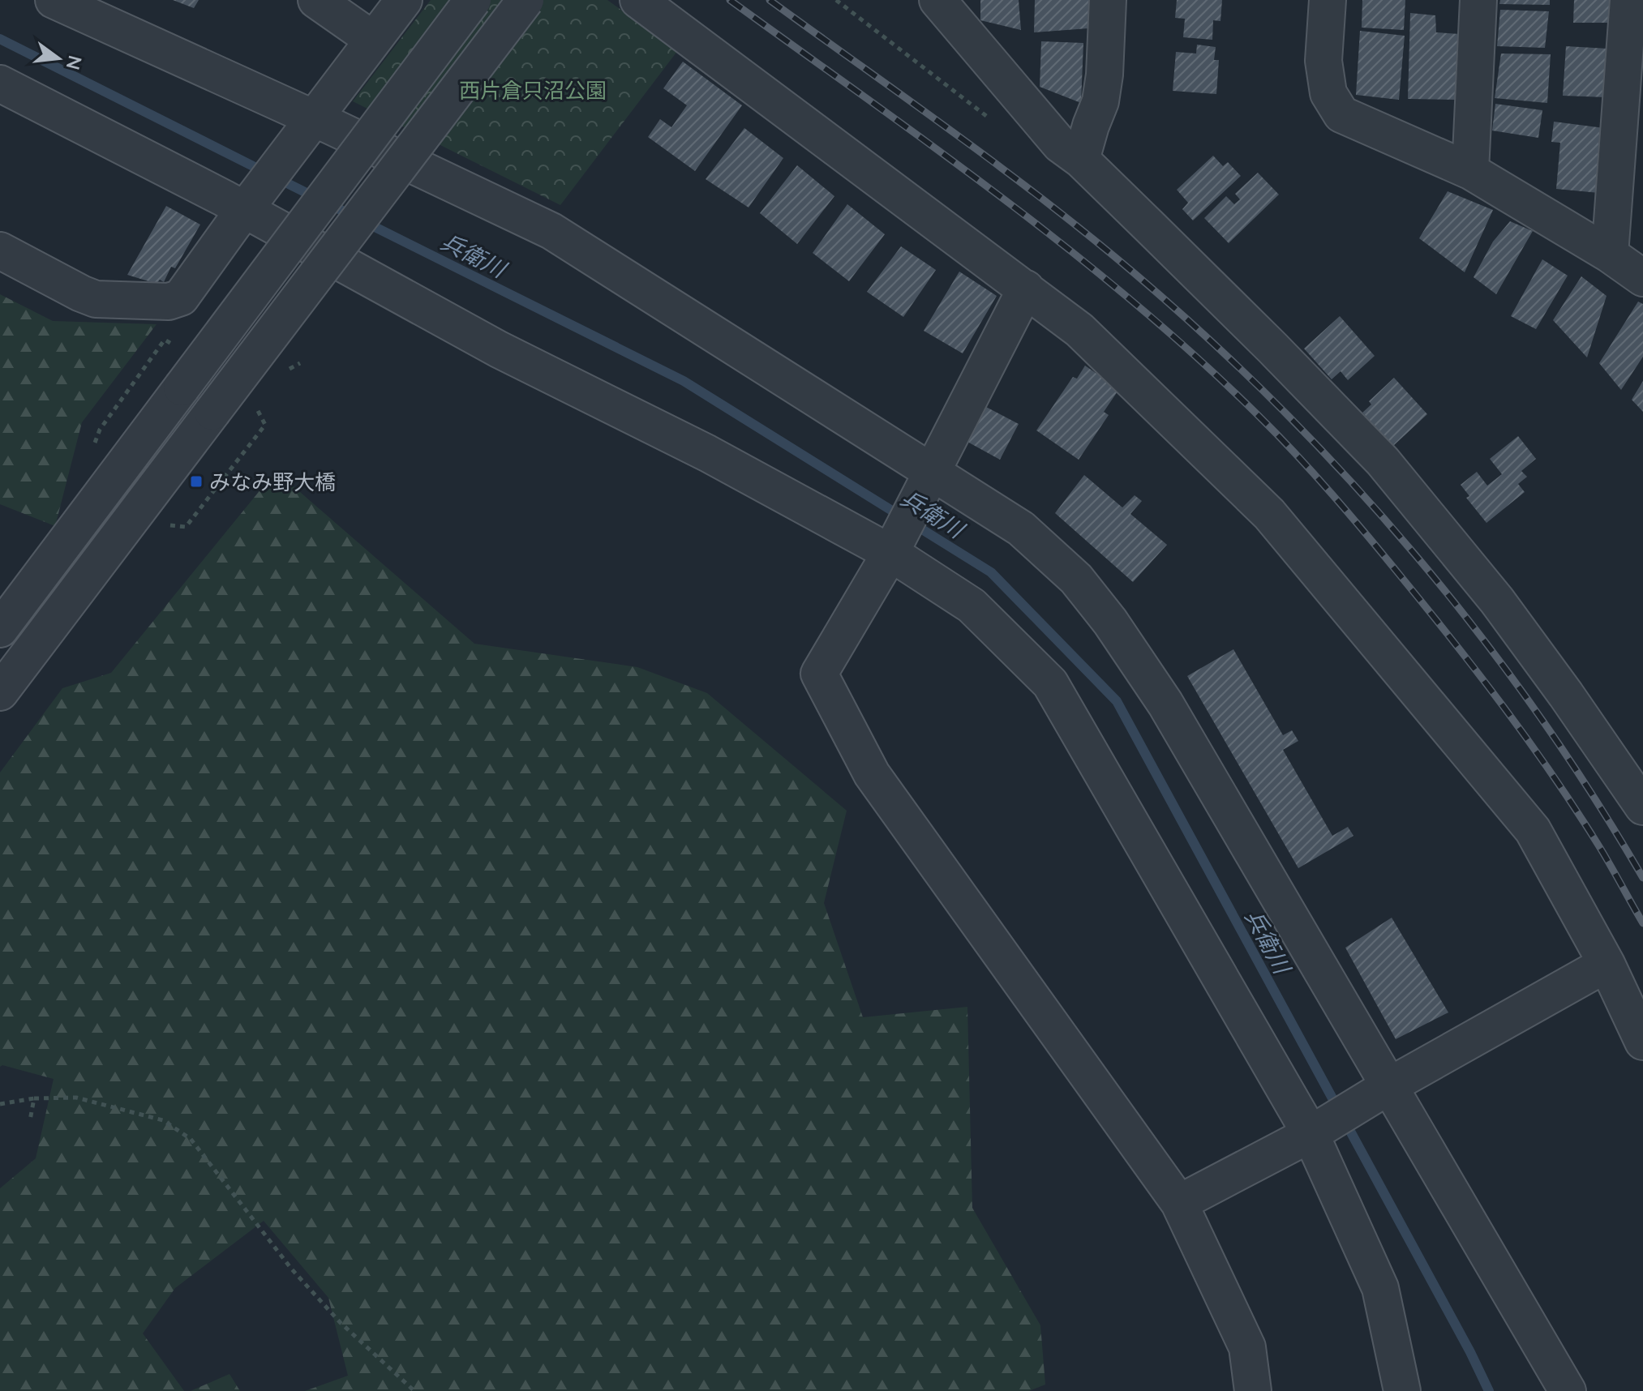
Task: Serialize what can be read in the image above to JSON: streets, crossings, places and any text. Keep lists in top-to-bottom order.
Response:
{
  "water": ["兵衛川"],
  "parks": ["西片倉只沼公園"],
  "places": {
    "transit": ["みなみ野大橋"]
  },
  "north": "right"
}
